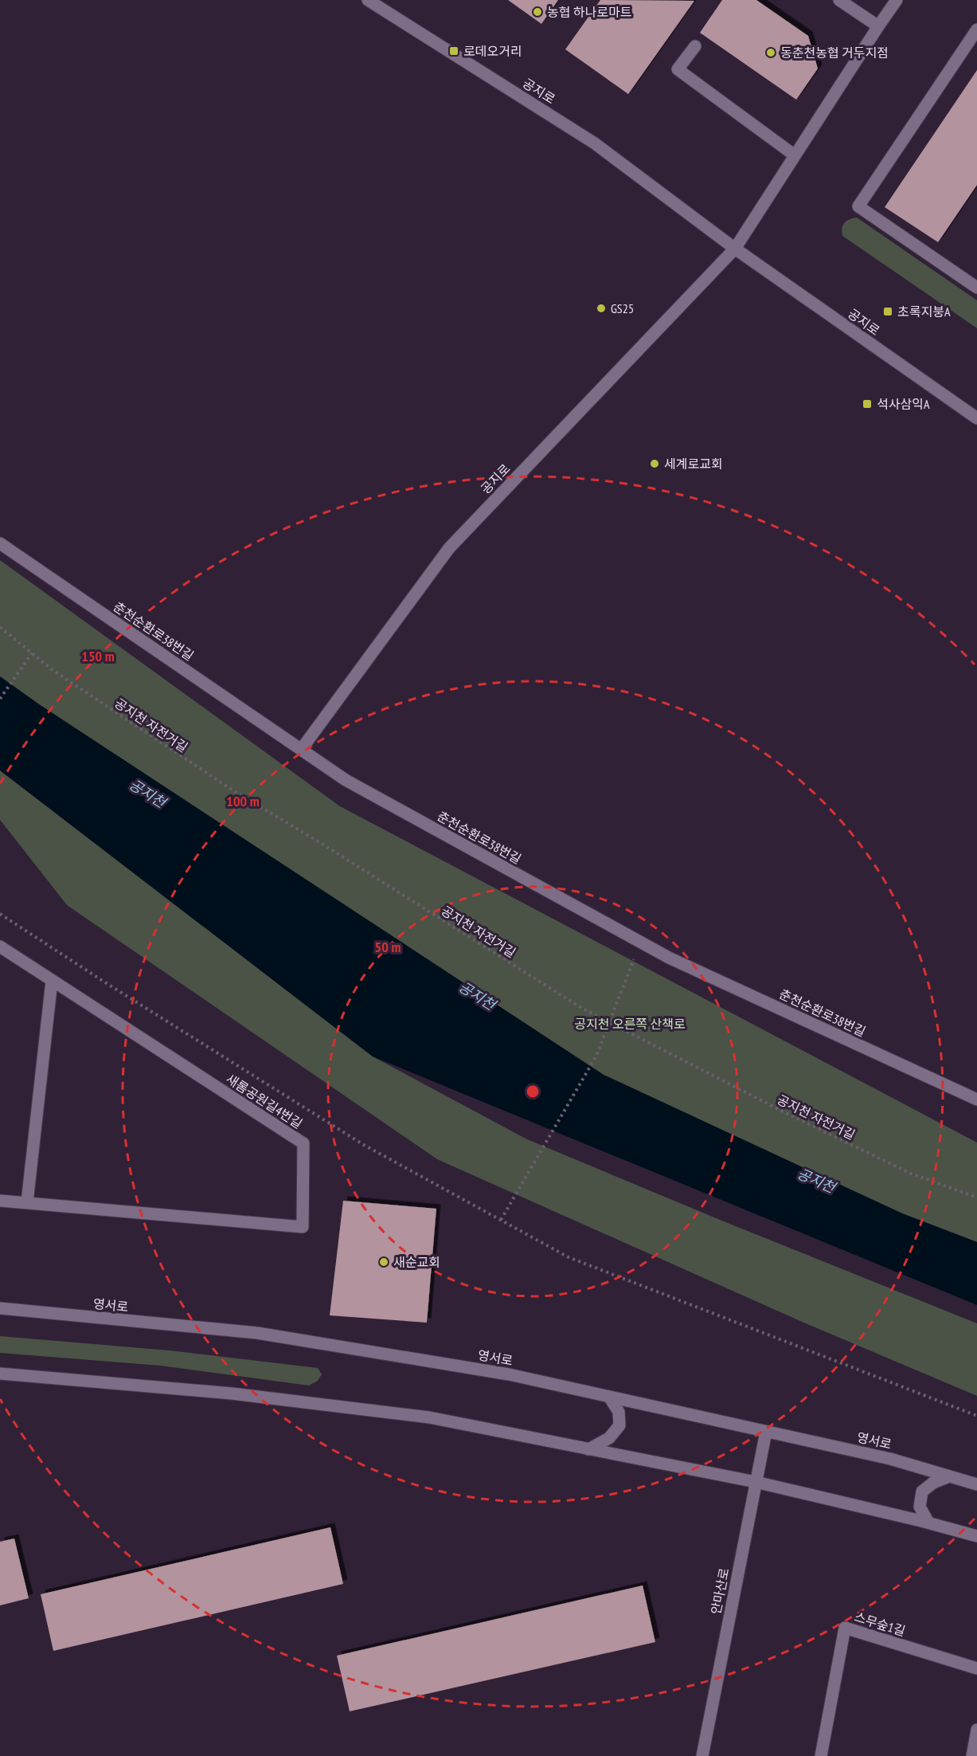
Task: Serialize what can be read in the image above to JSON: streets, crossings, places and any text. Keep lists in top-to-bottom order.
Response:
{
  "streets": {
    "street": [
      "공지로",
      "춘천순환로38번길",
      "새롬공원길4번길",
      "영서로",
      "안마산로",
      "스무숲1길"
    ],
    "path": ["공지천 자전거길"]
  },
  "crossings": [
    ["공지로", "춘천순환로38번길"],
    ["영서로", "안마산로"]
  ],
  "water": ["공지천"],
  "parks": ["공지천 오른쪽 산책로"],
  "places": {
    "other": [
      "농협 하나로마트",
      "동춘천농협 거두지점",
      "GS25",
      "세계로교회",
      "새순교회"
    ],
    "transit": ["로데오거리", "초록지붕A", "석사삼익A"]
  },
  "rings": ["150 m", "100 m", "50 m"]
}
